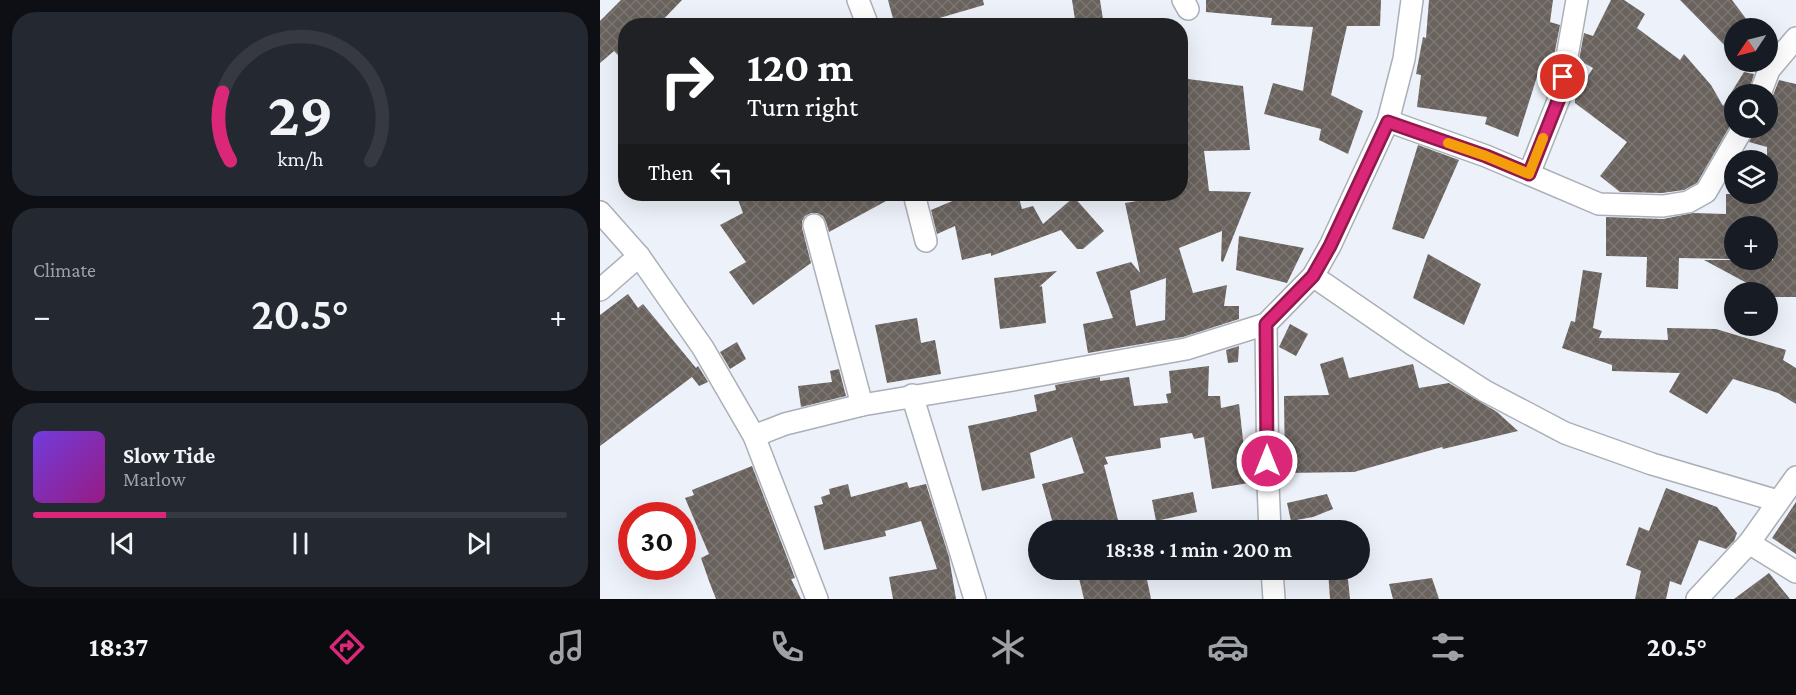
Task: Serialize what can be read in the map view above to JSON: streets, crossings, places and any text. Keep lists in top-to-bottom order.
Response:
{
  "north": "bottom left",
  "page": {
    "map_buttons": ["+", "−"],
    "turn": ["120 m", "Turn right"],
    "then": "Then",
    "tile": "Climate",
    "heat": ["−", "20.5°", "+"],
    "song": ["Slow Tide", "Marlow"],
    "limit": "30",
    "trip": "18:38 · 1 min · 200 m",
    "tabs": ["18:37", "20.5°"],
    "gauge": ["29", "km/h"]
  }
}
